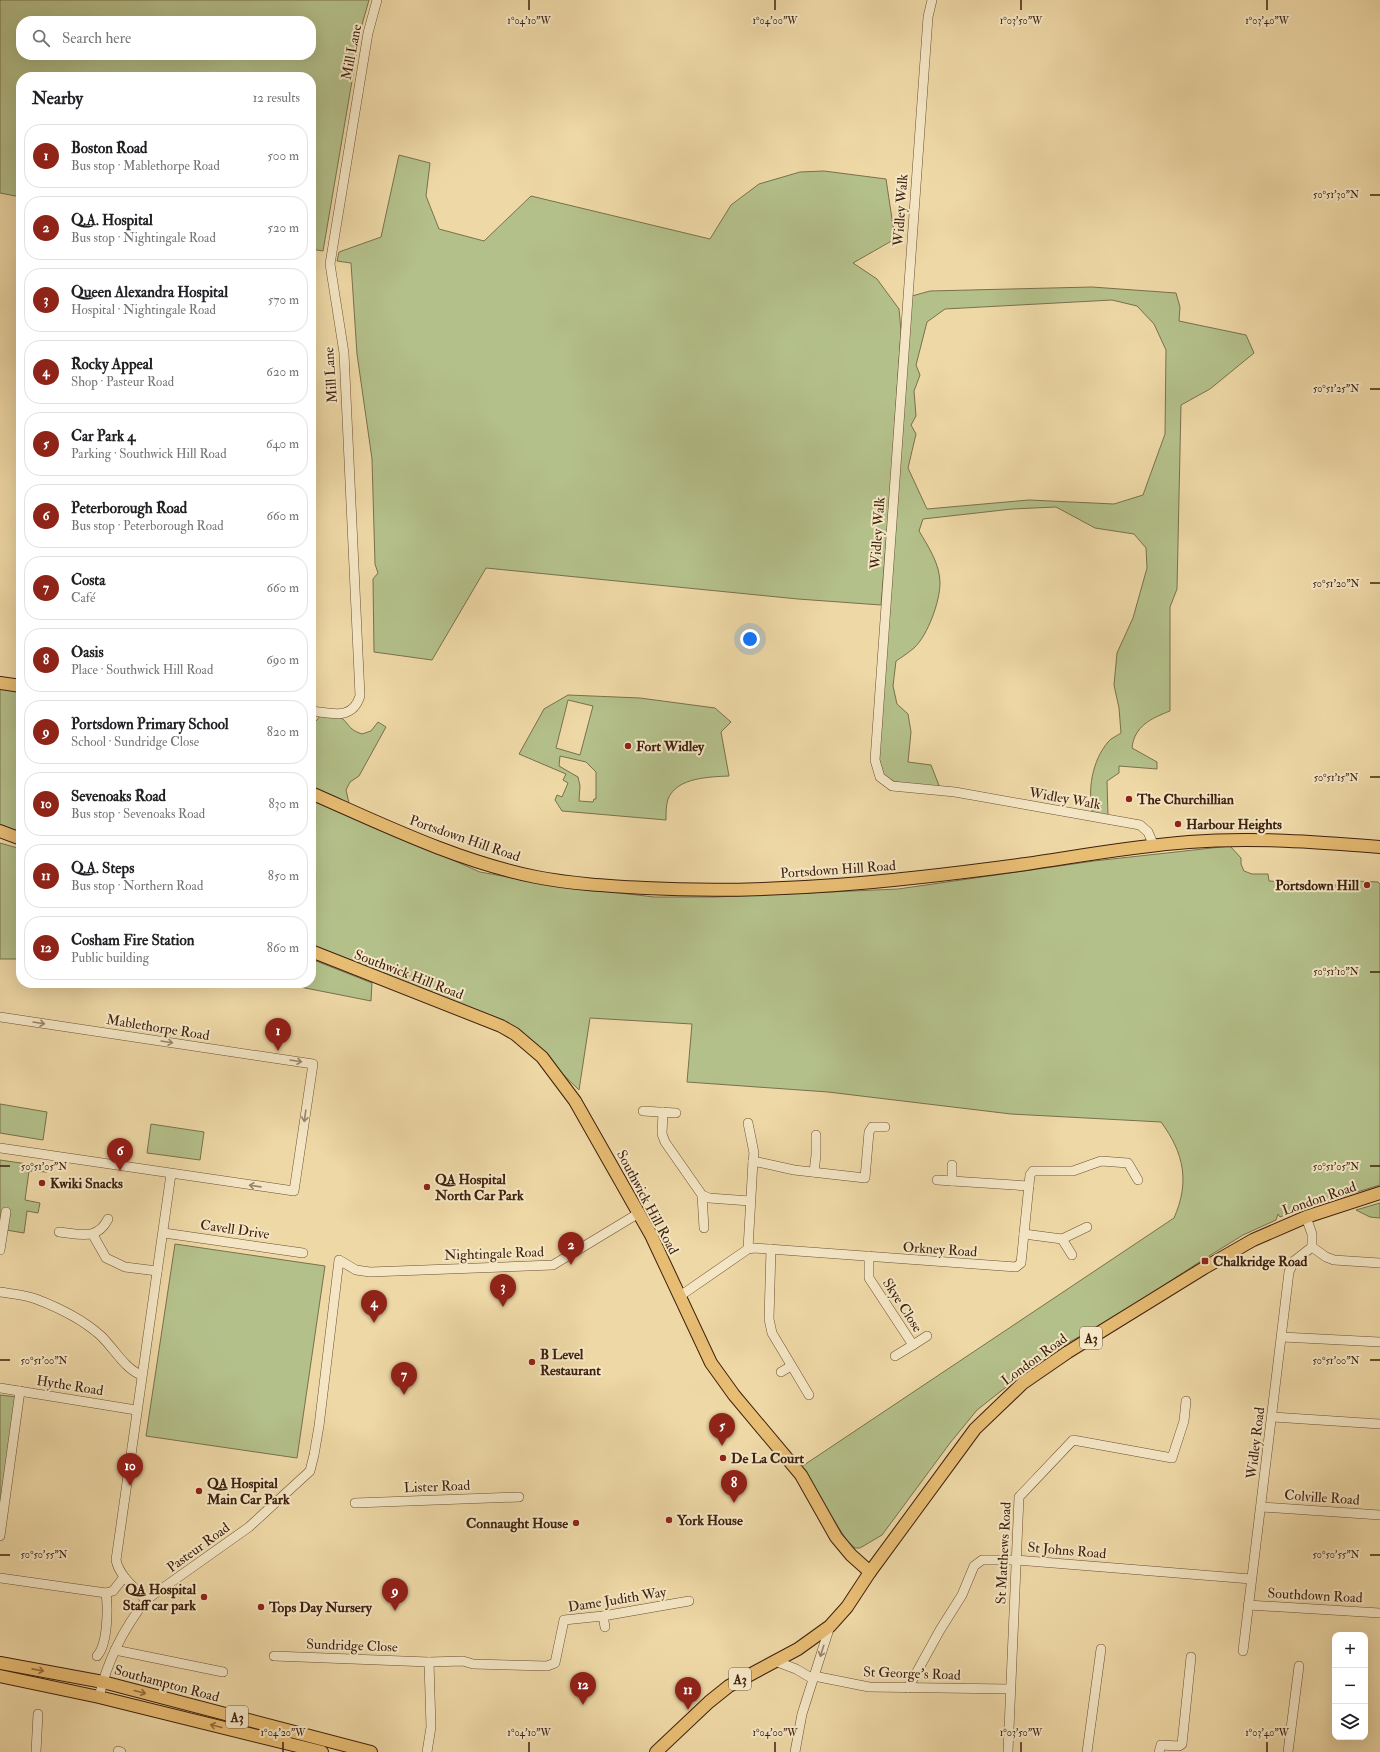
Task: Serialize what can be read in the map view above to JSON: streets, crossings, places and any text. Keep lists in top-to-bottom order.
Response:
{
  "streets": {
    "main road": [
      "Portsdown Hill Road",
      "Southwick Hill Road",
      "London Road",
      "A3",
      "Southampton Road"
    ],
    "street": [
      "Mill Lane",
      "Widley Walk",
      "Mablethorpe Road",
      "Cavell Drive",
      "Orkney Road",
      "Nightingale Road",
      "Skye Close",
      "Hythe Road",
      "Widley Road",
      "Lister Road",
      "Colville Road",
      "Pasteur Road",
      "St Johns Road",
      "St Matthews Road",
      "Southdown Road",
      "Dame Judith Way",
      "Sundridge Close",
      "St George's Road"
    ]
  },
  "crossings": [
    ["Widley Walk", "Portsdown Hill Road"],
    ["Southwick Hill Road", "London Road"],
    ["Southwick Hill Road", "Nightingale Road"],
    ["London Road", "A3"],
    ["Orkney Road", "Skye Close"],
    ["Nightingale Road", "Pasteur Road"],
    ["A3", "St George's Road"],
    ["Widley Road", "Colville Road"],
    ["Widley Road", "St Johns Road"],
    ["Widley Road", "Southdown Road"],
    ["Pasteur Road", "Southampton Road"],
    ["St Johns Road", "St Matthews Road"],
    ["St Johns Road", "St George's Road"],
    ["St Matthews Road", "St George's Road"],
    ["Dame Judith Way", "Sundridge Close"]
  ],
  "places": {
    "other": [
      "Fort Widley",
      "The Churchillian",
      "Harbour Heights",
      "Portsdown Hill",
      "Kwiki Snacks",
      "QA Hospital North Car Park",
      "B Level Restaurant",
      "De La Court",
      "QA Hospital Main Car Park",
      "York House",
      "Connaught House",
      "QA Hospital Staff car park",
      "Tops Day Nursery"
    ],
    "transit": ["Chalkridge Road"]
  },
  "page": {
    "search": "Search here",
    "heading": ["Nearby", "12 results"],
    "list": [
      {
        "mark": "1",
        "name": "Boston Road",
        "note": "Bus stop · Mablethorpe Road",
        "value": "500 m"
      },
      {
        "mark": "2",
        "name": "Q.A. Hospital",
        "note": "Bus stop · Nightingale Road",
        "value": "520 m"
      },
      {
        "mark": "3",
        "name": "Queen Alexandra Hospital",
        "note": "Hospital · Nightingale Road",
        "value": "570 m"
      },
      {
        "mark": "4",
        "name": "Rocky Appeal",
        "note": "Shop · Pasteur Road",
        "value": "620 m"
      },
      {
        "mark": "5",
        "name": "Car Park 4",
        "note": "Parking · Southwick Hill Road",
        "value": "640 m"
      },
      {
        "mark": "6",
        "name": "Peterborough Road",
        "note": "Bus stop · Peterborough Road",
        "value": "660 m"
      },
      {
        "mark": "7",
        "name": "Costa",
        "note": "Café",
        "value": "660 m"
      },
      {
        "mark": "8",
        "name": "Oasis",
        "note": "Place · Southwick Hill Road",
        "value": "690 m"
      },
      {
        "mark": "9",
        "name": "Portsdown Primary School",
        "note": "School · Sundridge Close",
        "value": "820 m"
      },
      {
        "mark": "10",
        "name": "Sevenoaks Road",
        "note": "Bus stop · Sevenoaks Road",
        "value": "830 m"
      },
      {
        "mark": "11",
        "name": "Q.A. Steps",
        "note": "Bus stop · Northern Road",
        "value": "850 m"
      },
      {
        "mark": "12",
        "name": "Cosham Fire Station",
        "note": "Public building",
        "value": "860 m"
      }
    ],
    "pins": [
      "1",
      "6",
      "2",
      "3",
      "4",
      "7",
      "5",
      "10",
      "8",
      "9",
      "12",
      "11"
    ],
    "map_buttons": ["+", "−"]
  },
  "coordinates": [
    "1°04'10\"W",
    "1°04'00\"W",
    "1°03'50\"W",
    "1°03'40\"W",
    "50°51'30\"N",
    "50°51'25\"N",
    "50°51'20\"N",
    "50°51'15\"N",
    "50°51'10\"N",
    "50°51'05\"N",
    "50°51'00\"N",
    "50°50'55\"N",
    "1°04'20\"W"
  ]
}
